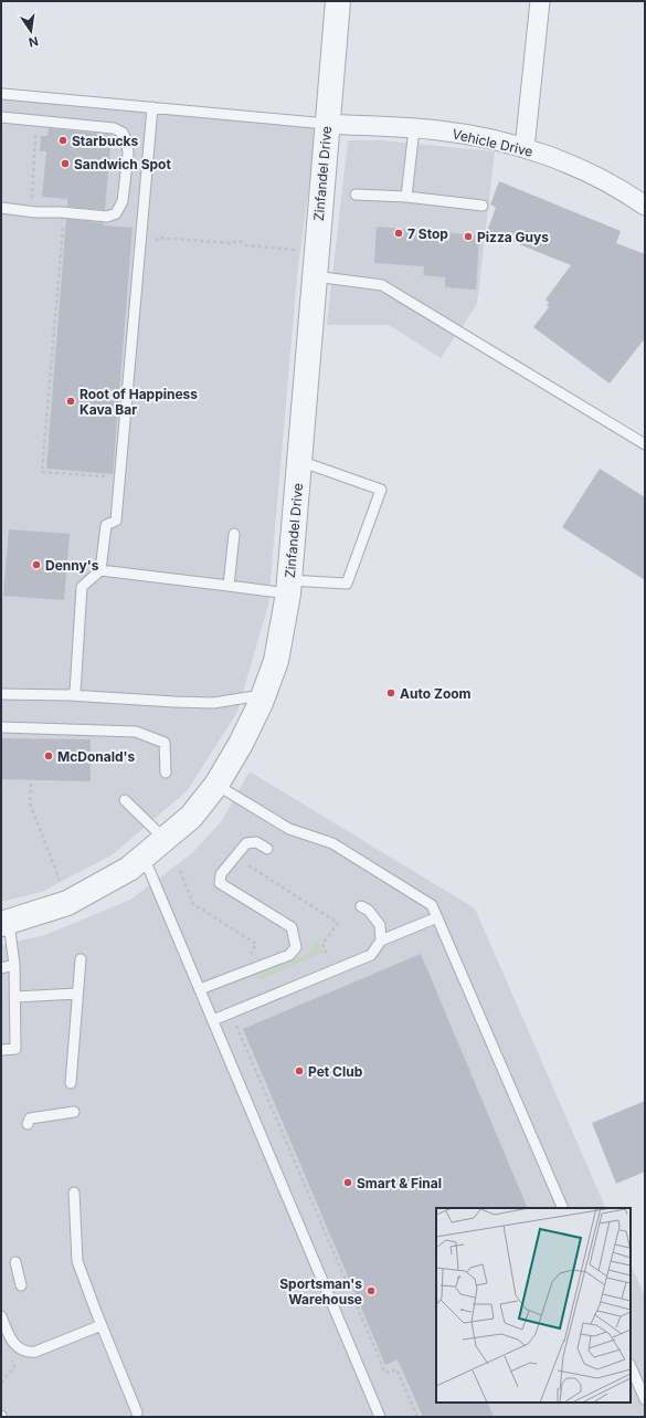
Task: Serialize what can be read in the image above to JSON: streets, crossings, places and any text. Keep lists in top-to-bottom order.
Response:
{
  "streets": {
    "street": ["Vehicle Drive", "Zinfandel Drive"]
  },
  "crossings": [
    ["Vehicle Drive", "Zinfandel Drive"]
  ],
  "places": [
    "Starbucks",
    "Sandwich Spot",
    "7 Stop",
    "Pizza Guys",
    "Root of Happiness Kava Bar",
    "Denny's",
    "Auto Zoom",
    "McDonald's",
    "Pet Club",
    "Smart & Final",
    "Sportsman's Warehouse"
  ],
  "north": "bottom"
}
